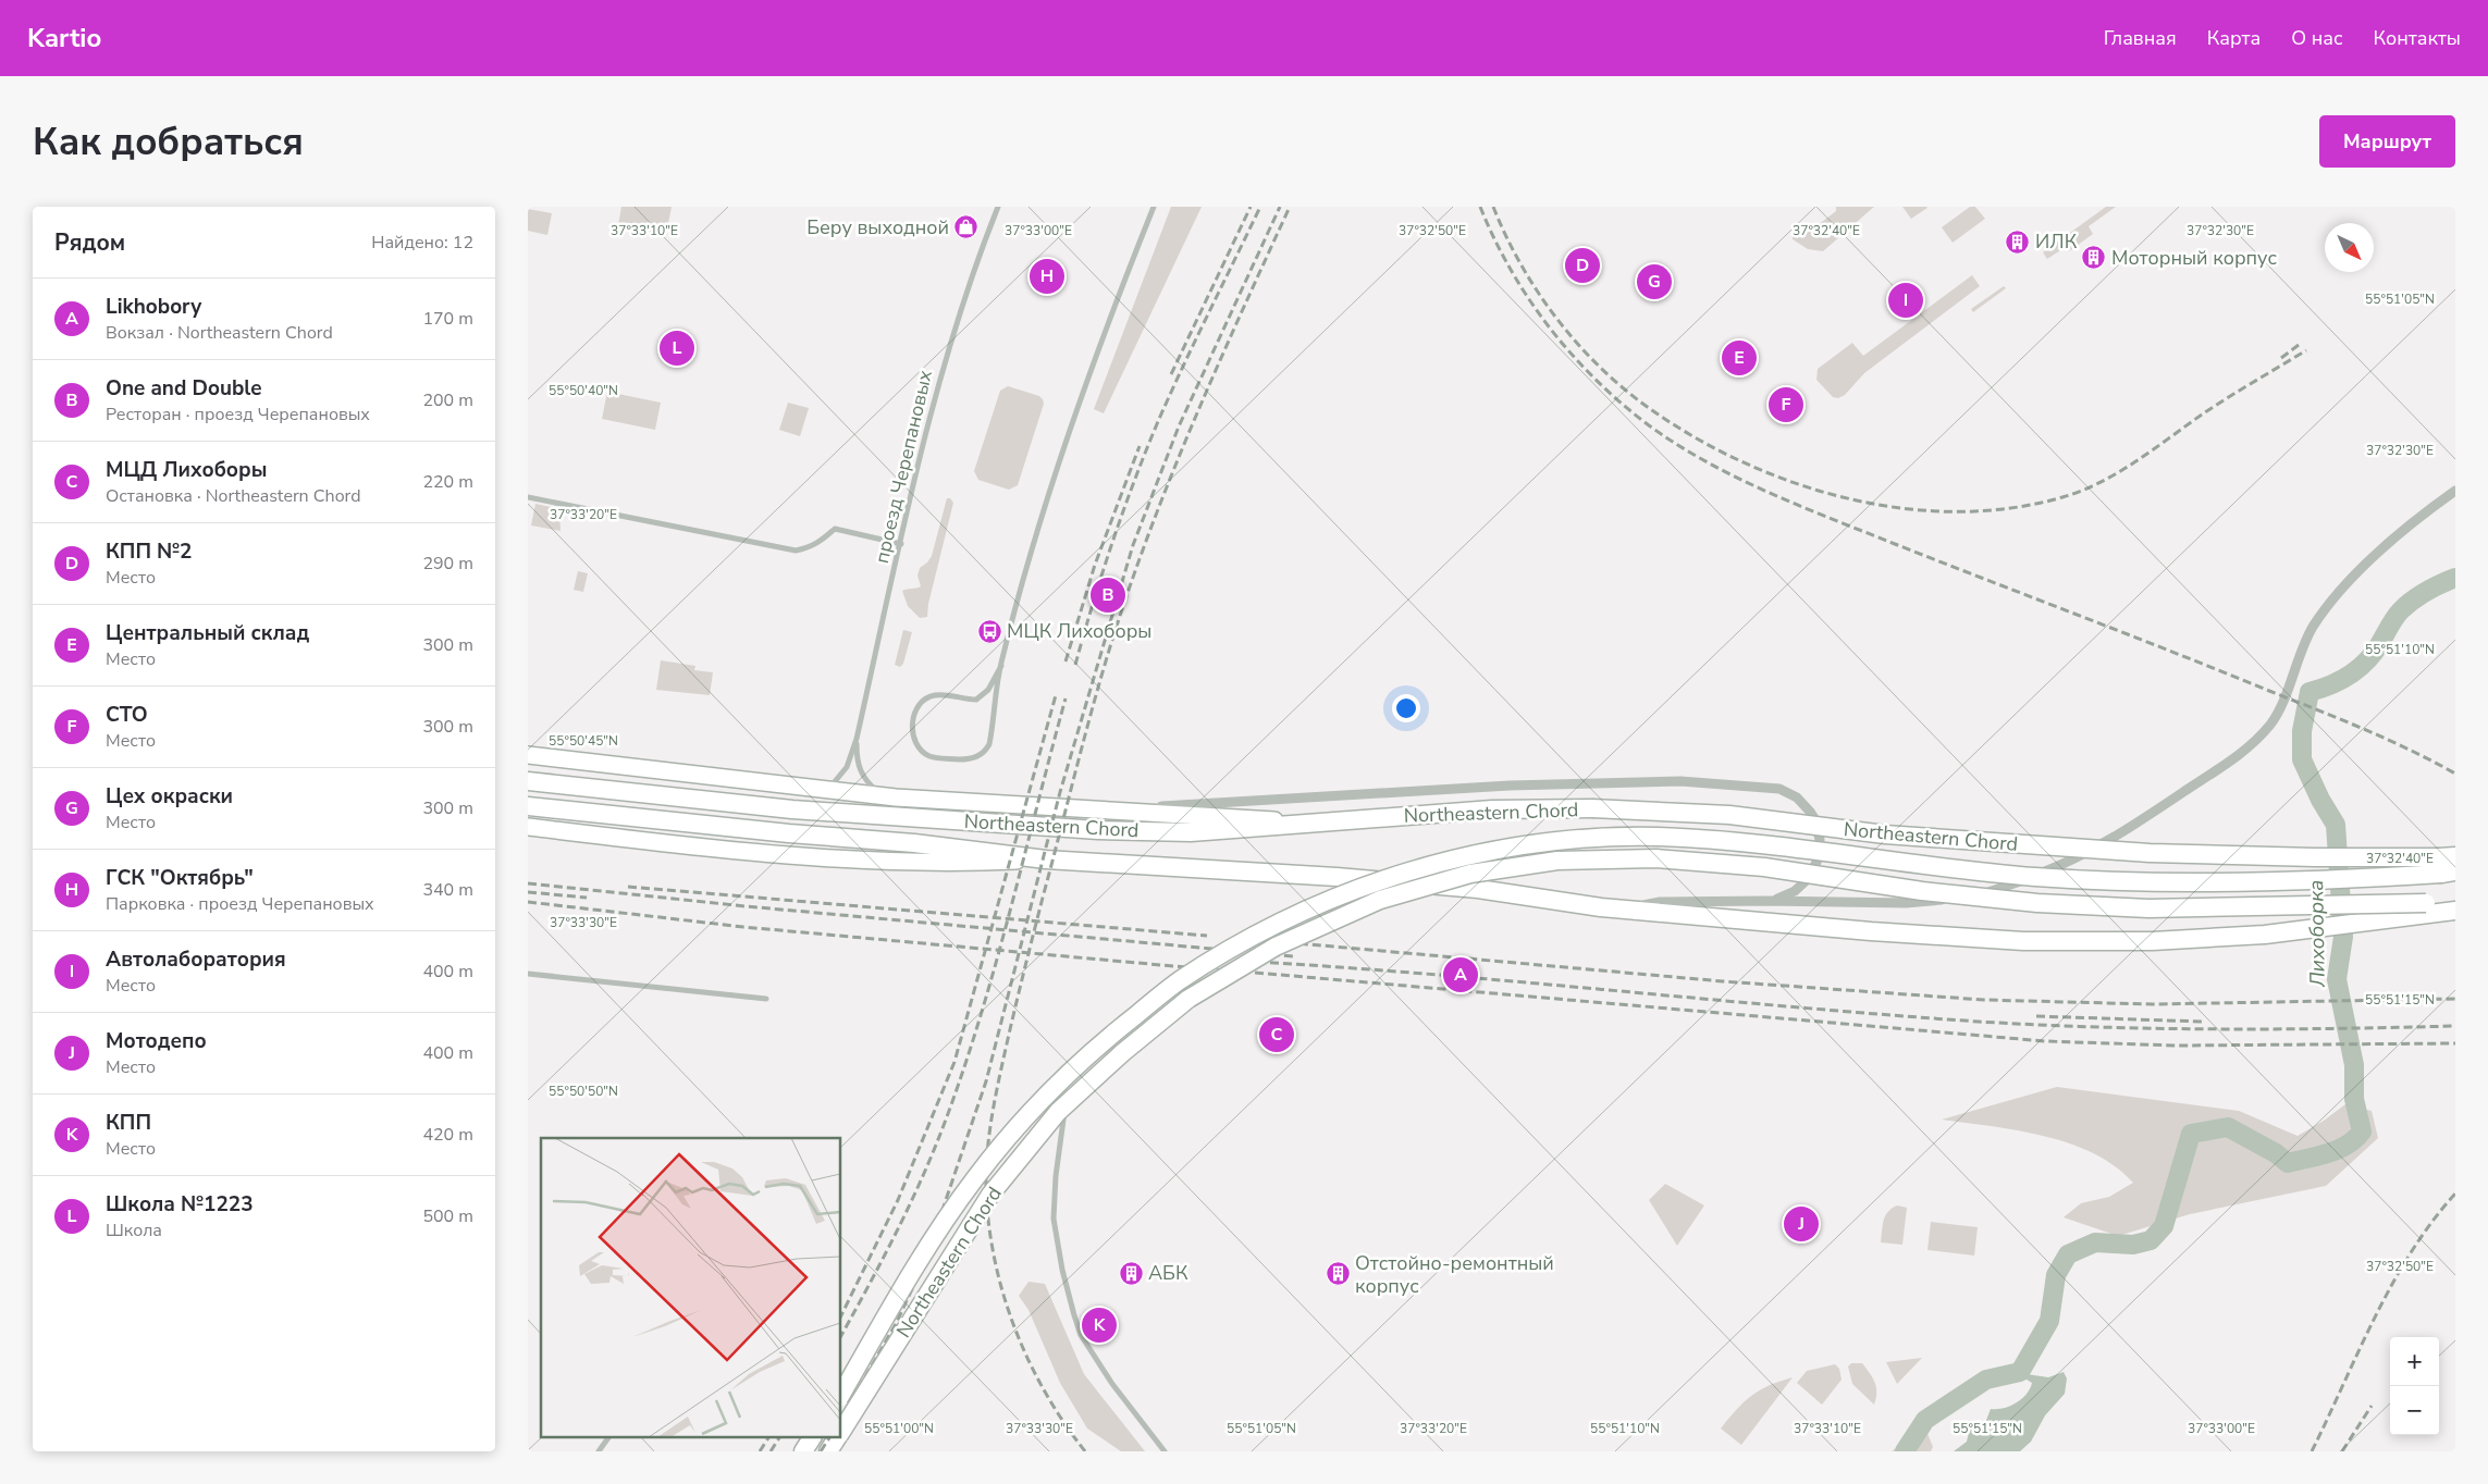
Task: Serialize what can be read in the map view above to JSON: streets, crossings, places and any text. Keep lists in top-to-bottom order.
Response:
{
  "streets": {
    "main road": ["Northeastern Chord"],
    "street": ["проезд Черепановых"]
  },
  "water": ["Лихоборка"],
  "places": {
    "shop": ["Беру выходной"],
    "building": [
      "ИЛК",
      "Моторный корпус",
      "АБК",
      "Отстойно-ремонтный корпус"
    ],
    "bus stop": ["МЦК Лихоборы"]
  },
  "north": "bottom right",
  "page": {
    "header": "Kartio",
    "nav": [
      "Главная",
      "Карта",
      "О нас",
      "Контакты"
    ],
    "buttons": "Маршрут",
    "title": "Как добраться",
    "heading": ["Рядом", "Найдено: 12"],
    "pins": [
      "D",
      "H",
      "G",
      "I",
      "L",
      "E",
      "F",
      "B",
      "A",
      "C",
      "J",
      "K"
    ],
    "list": [
      {
        "mark": "A",
        "name": "Likhobory",
        "note": "Вокзал · Northeastern Chord",
        "value": "170 m"
      },
      {
        "mark": "B",
        "name": "One and Double",
        "note": "Ресторан · проезд Черепановых",
        "value": "200 m"
      },
      {
        "mark": "C",
        "name": "МЦД Лихоборы",
        "note": "Остановка · Northeastern Chord",
        "value": "220 m"
      },
      {
        "mark": "D",
        "name": "КПП №2",
        "note": "Место",
        "value": "290 m"
      },
      {
        "mark": "E",
        "name": "Центральный склад",
        "note": "Место",
        "value": "300 m"
      },
      {
        "mark": "F",
        "name": "СТО",
        "note": "Место",
        "value": "300 m"
      },
      {
        "mark": "G",
        "name": "Цех окраски",
        "note": "Место",
        "value": "300 m"
      },
      {
        "mark": "H",
        "name": "ГСК \"Октябрь\"",
        "note": "Парковка · проезд Черепановых",
        "value": "340 m"
      },
      {
        "mark": "I",
        "name": "Автолаборатория",
        "note": "Место",
        "value": "400 m"
      },
      {
        "mark": "J",
        "name": "Мотодепо",
        "note": "Место",
        "value": "400 m"
      },
      {
        "mark": "K",
        "name": "КПП",
        "note": "Место",
        "value": "420 m"
      },
      {
        "mark": "L",
        "name": "Школа №1223",
        "note": "Школа",
        "value": "500 m"
      }
    ],
    "map_buttons": ["+", "−"]
  },
  "coordinates": [
    "37°33'10\"E",
    "37°33'00\"E",
    "37°32'50\"E",
    "37°32'40\"E",
    "37°32'30\"E",
    "55°51'05\"N",
    "55°50'40\"N",
    "37°33'20\"E",
    "55°51'10\"N",
    "55°50'45\"N",
    "37°33'30\"E",
    "55°51'15\"N",
    "55°50'50\"N",
    "55°51'00\"N"
  ]
}
